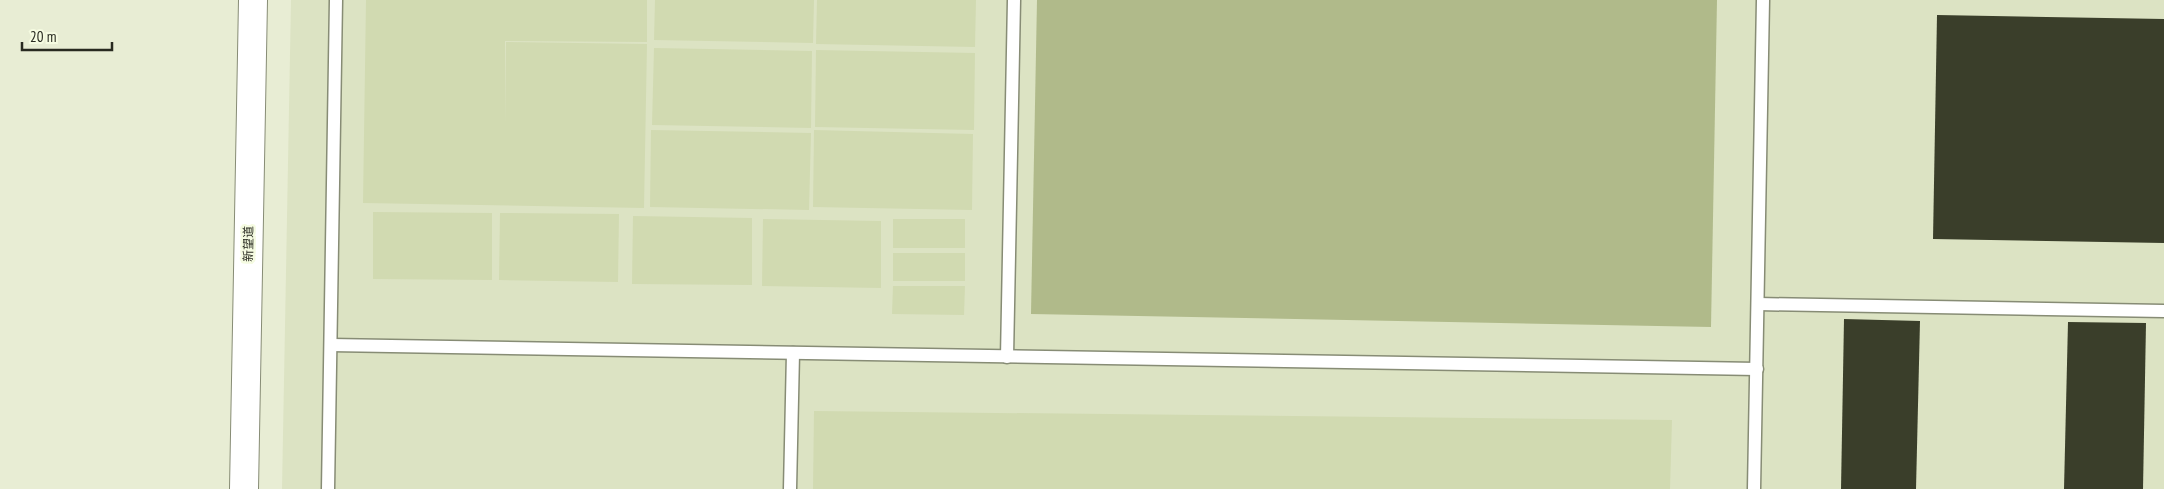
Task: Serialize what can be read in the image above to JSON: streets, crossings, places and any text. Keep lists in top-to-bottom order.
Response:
{
  "streets": {
    "street": ["新望道"]
  },
  "scale_bar": "20 m"
}
